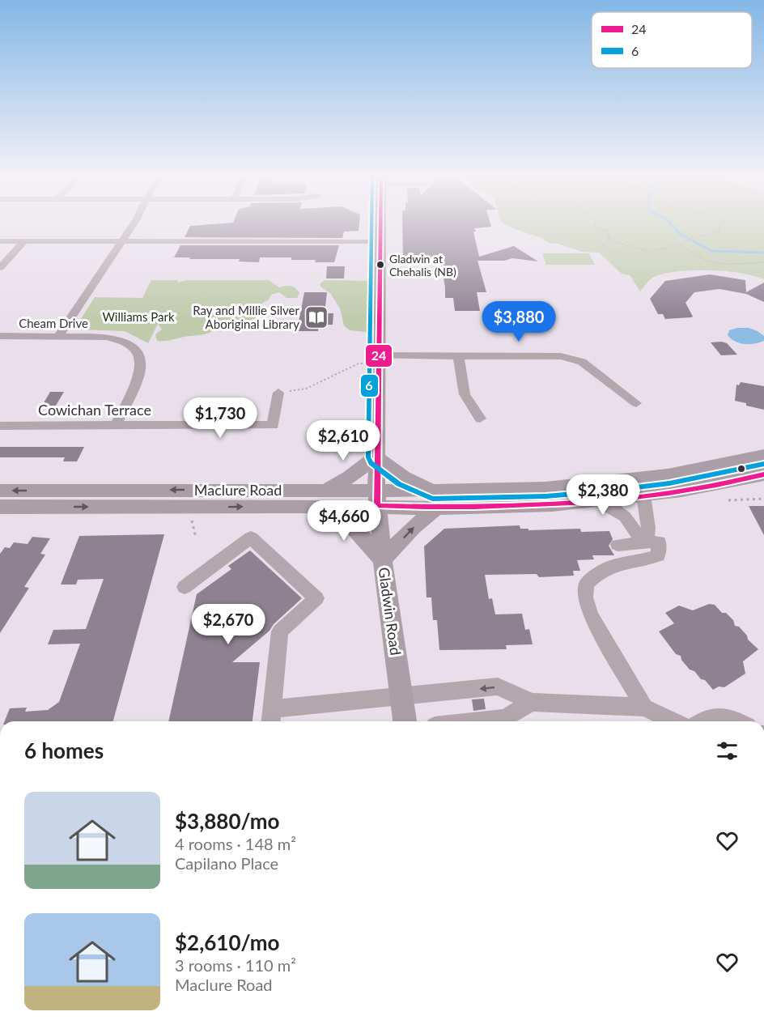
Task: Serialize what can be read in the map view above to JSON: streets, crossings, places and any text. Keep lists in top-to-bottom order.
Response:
{
  "streets": {
    "main road": ["Maclure Road", "Gladwin Road"],
    "street": ["Cheam Drive", "Cowichan Terrace"]
  },
  "crossings": [
    ["Cheam Drive", "Cowichan Terrace"],
    ["Maclure Road", "Gladwin Road"]
  ],
  "parks": ["Williams Park"],
  "places": {
    "other": ["Gladwin at Chehalis (NB)"],
    "library": ["Ray and Millie Silver Aboriginal Library"]
  },
  "lines": ["transit line 24", "transit line 6"],
  "legend": ["24", "6"],
  "page": {
    "price": [
      "$3,880",
      "$1,730",
      "$2,610",
      "$2,380",
      "$4,660",
      "$2,670"
    ],
    "heading": "6 homes",
    "list": [
      {
        "name": "$3,880/mo",
        "note": "4 rooms · 148 m² · Capilano Place"
      },
      {
        "name": "$2,610/mo",
        "note": "3 rooms · 110 m² · Maclure Road"
      }
    ]
  }
}
